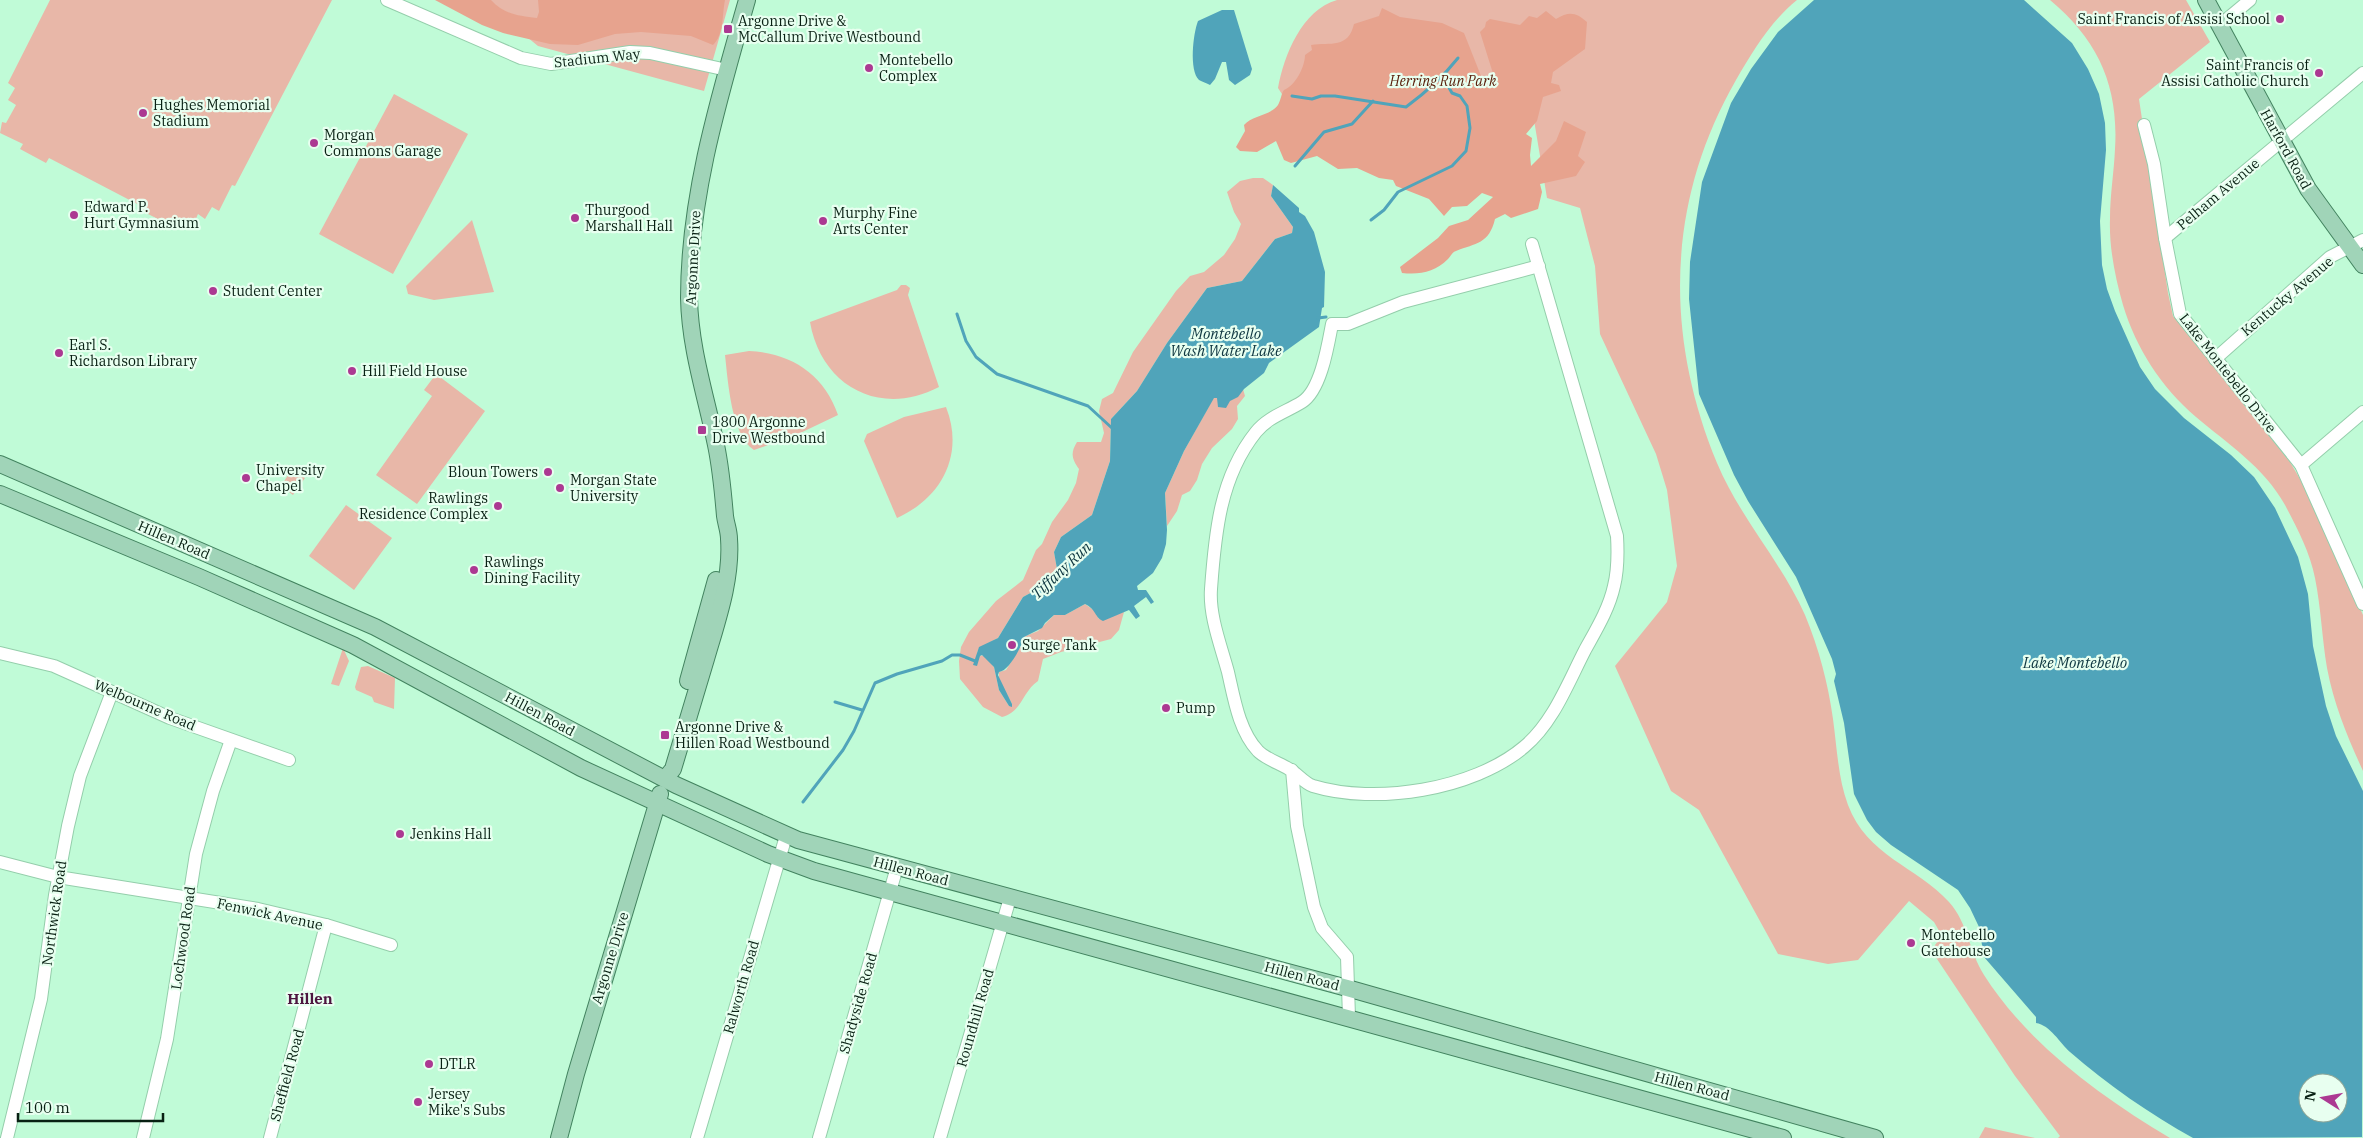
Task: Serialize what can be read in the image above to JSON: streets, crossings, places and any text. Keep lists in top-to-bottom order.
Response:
{
  "streets": {
    "main road": ["Harford Road", "Argonne Drive", "Hillen Road"],
    "street": [
      "Stadium Way",
      "Pelham Avenue",
      "Kentucky Avenue",
      "Lake Montebello Drive",
      "Welbourne Road",
      "Northwick Road",
      "Fenwick Avenue",
      "Lochwood Road",
      "Ralworth Road",
      "Shadyside Road",
      "Roundhill Road",
      "Sheffield Road"
    ]
  },
  "crossings": [
    ["Stadium Way", "Argonne Drive"],
    ["Harford Road", "Pelham Avenue"],
    ["Harford Road", "Kentucky Avenue"],
    ["Pelham Avenue", "Lake Montebello Drive"],
    ["Argonne Drive", "Hillen Road"],
    ["Kentucky Avenue", "Lake Montebello Drive"],
    ["Hillen Road", "Ralworth Road"],
    ["Hillen Road", "Shadyside Road"],
    ["Hillen Road", "Roundhill Road"],
    ["Welbourne Road", "Northwick Road"],
    ["Welbourne Road", "Lochwood Road"],
    ["Northwick Road", "Fenwick Avenue"],
    ["Fenwick Avenue", "Lochwood Road"],
    ["Fenwick Avenue", "Sheffield Road"]
  ],
  "districts": ["Hillen"],
  "water": ["Montebello Wash Water Lake", "Tiffany Run", "Lake Montebello"],
  "parks": ["Herring Run Park"],
  "places": {
    "other": [
      "Saint Francis of Assisi School",
      "Montebello Complex",
      "Saint Francis of Assisi Catholic Church",
      "Hughes Memorial Stadium",
      "Morgan Commons Garage",
      "Edward P. Hurt Gymnasium",
      "Thurgood Marshall Hall",
      "Murphy Fine Arts Center",
      "Student Center",
      "Earl S. Richardson Library",
      "Hill Field House",
      "Bloun Towers",
      "University Chapel",
      "Morgan State University",
      "Rawlings Residence Complex",
      "Rawlings Dining Facility",
      "Surge Tank",
      "Pump",
      "Jenkins Hall",
      "Montebello Gatehouse",
      "DTLR",
      "Jersey Mike's Subs"
    ],
    "transit": ["Argonne Drive & McCallum Drive Westbound", "1800 Argonne Drive Westbound", "Argonne Drive & Hillen Road Westbound"]
  },
  "scale_bar": "100 m",
  "north": "left"
}
